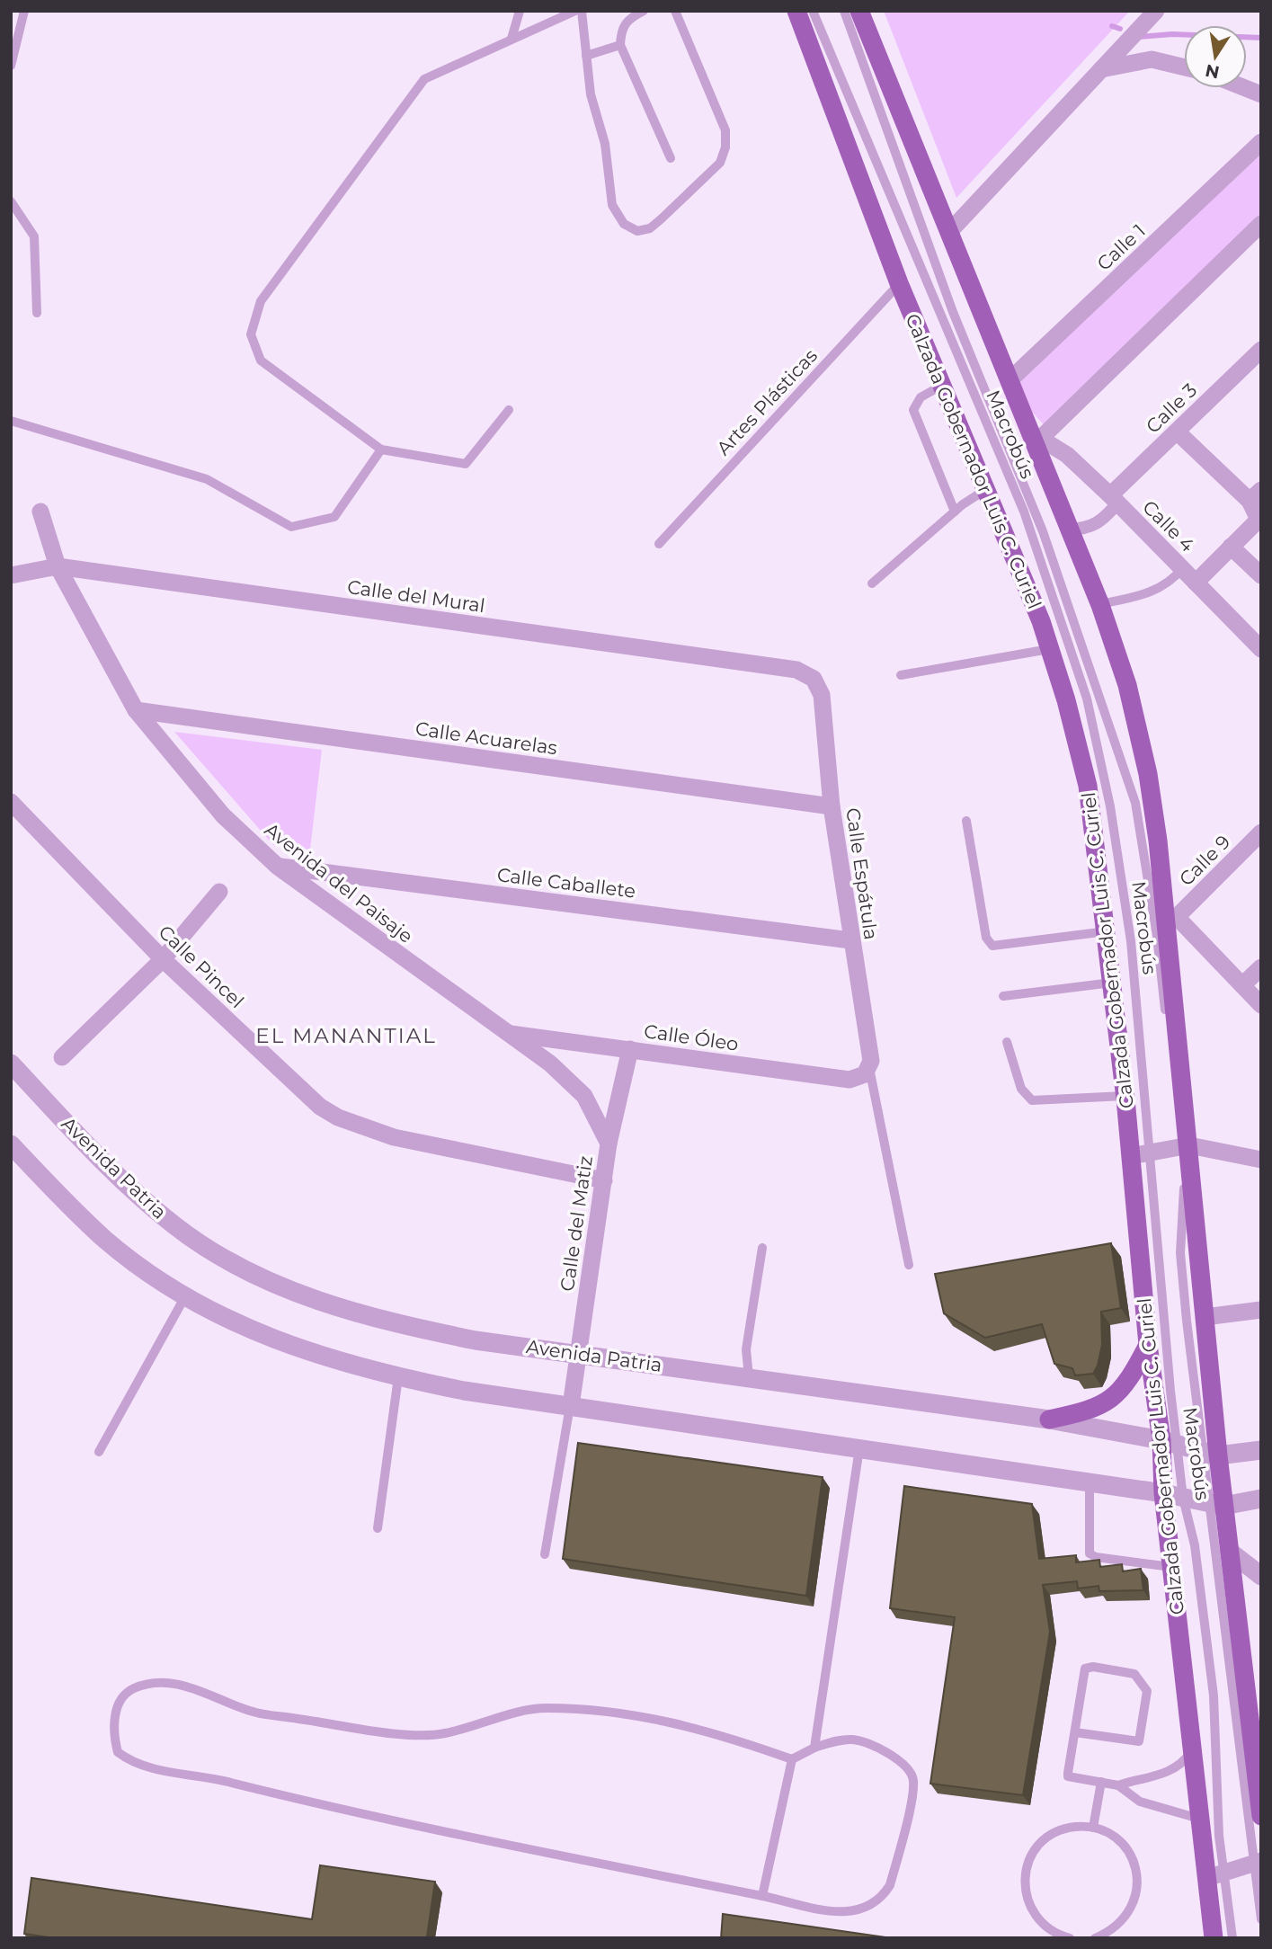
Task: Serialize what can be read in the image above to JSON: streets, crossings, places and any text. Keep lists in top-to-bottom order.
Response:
{
  "streets": {
    "main road": ["Calzada Gobernador Luis C. Curiel"],
    "street": [
      "Calle 1",
      "Calle 3",
      "Calle 4",
      "Calle del Mural",
      "Calle Acuarelas",
      "Calle 9",
      "Calle Espátula",
      "Avenida del Paisaje",
      "Calle Caballete",
      "Calle Pincel",
      "Calle Óleo",
      "Avenida Patria",
      "Calle del Matiz"
    ],
    "lane": ["Artes Plásticas", "Macrobús"]
  },
  "crossings": [
    ["Artes Plásticas", "Calzada Gobernador Luis C. Curiel"],
    ["Calle 3", "Calle 4"],
    ["Macrobús", "Calzada Gobernador Luis C. Curiel"],
    ["Macrobús", "Avenida Patria"],
    ["Calzada Gobernador Luis C. Curiel", "Avenida Patria"],
    ["Calle del Mural", "Calle Espátula"],
    ["Calle del Mural", "Avenida del Paisaje"],
    ["Calle Acuarelas", "Calle Espátula"],
    ["Calle Acuarelas", "Avenida del Paisaje"],
    ["Calle Espátula", "Calle Caballete"],
    ["Calle Espátula", "Calle Óleo"],
    ["Avenida del Paisaje", "Calle Caballete"],
    ["Avenida del Paisaje", "Calle Óleo"],
    ["Avenida del Paisaje", "Calle del Matiz"],
    ["Calle Pincel", "Calle del Matiz"],
    ["Calle Óleo", "Calle del Matiz"],
    ["Avenida Patria", "Calle del Matiz"]
  ],
  "districts": ["EL MANANTIAL"],
  "north": "bottom"
}
